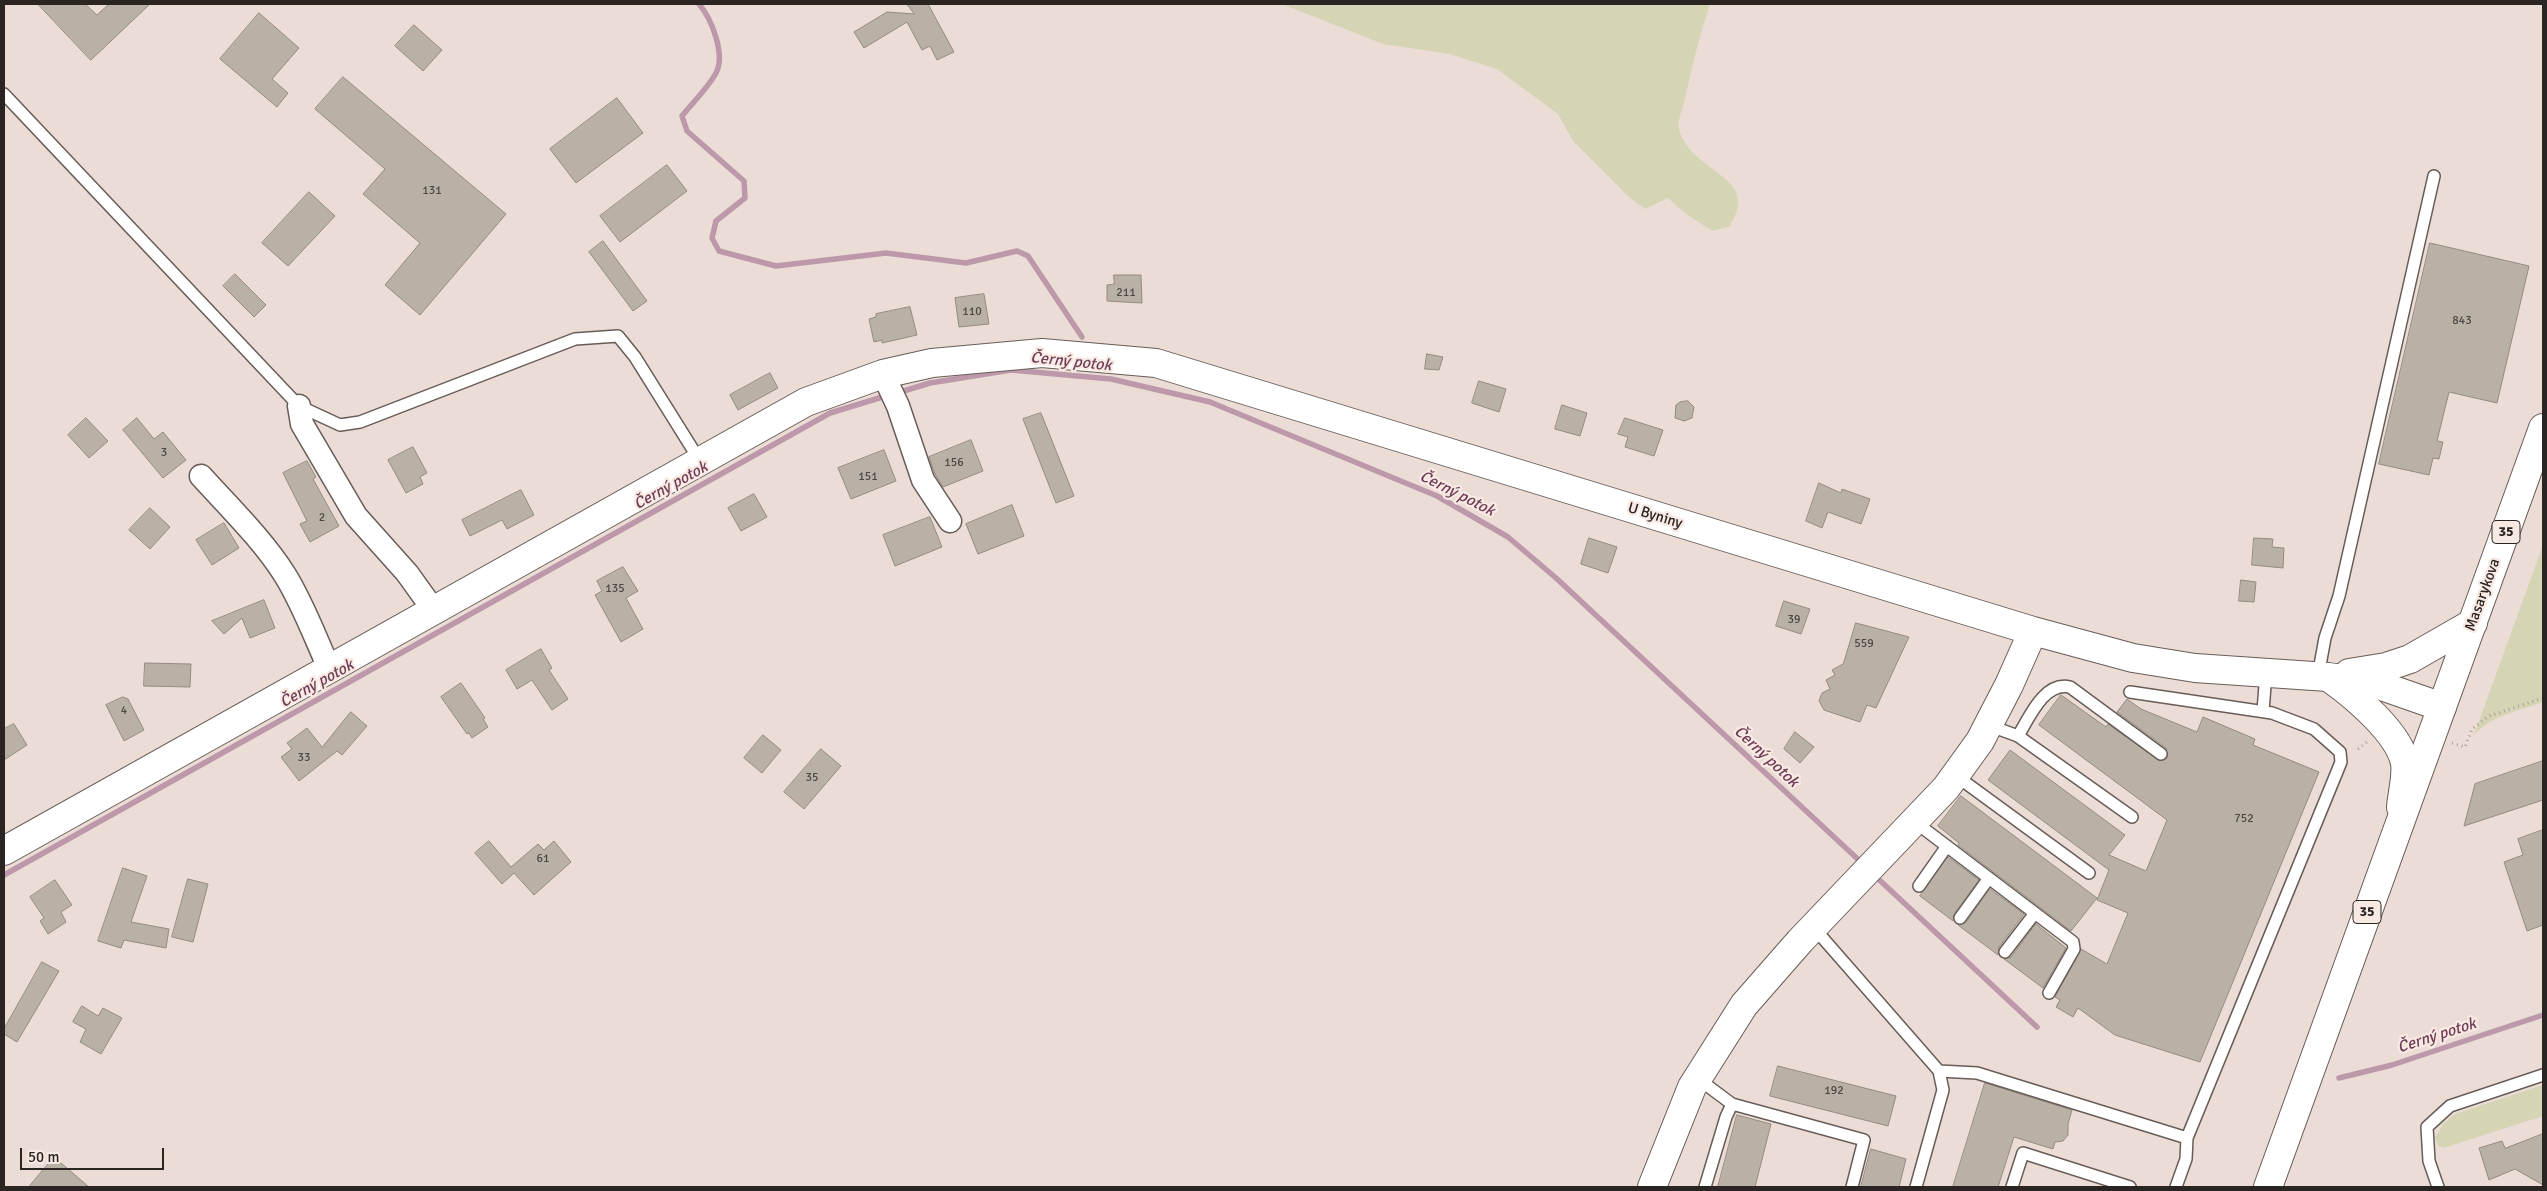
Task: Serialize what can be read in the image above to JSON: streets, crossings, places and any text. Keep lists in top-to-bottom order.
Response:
{
  "streets": {
    "street": ["U Byniny", "35", "Masarykova"]
  },
  "crossings": [
    ["35", "Masarykova"]
  ],
  "water": ["Černý potok"],
  "house_numbers": [
    "131",
    "211",
    "110",
    "843",
    "3",
    "156",
    "151",
    "2",
    "135",
    "39",
    "559",
    "4",
    "33",
    "35",
    "752",
    "61",
    "192"
  ],
  "scale_bar": "50 m"
}
